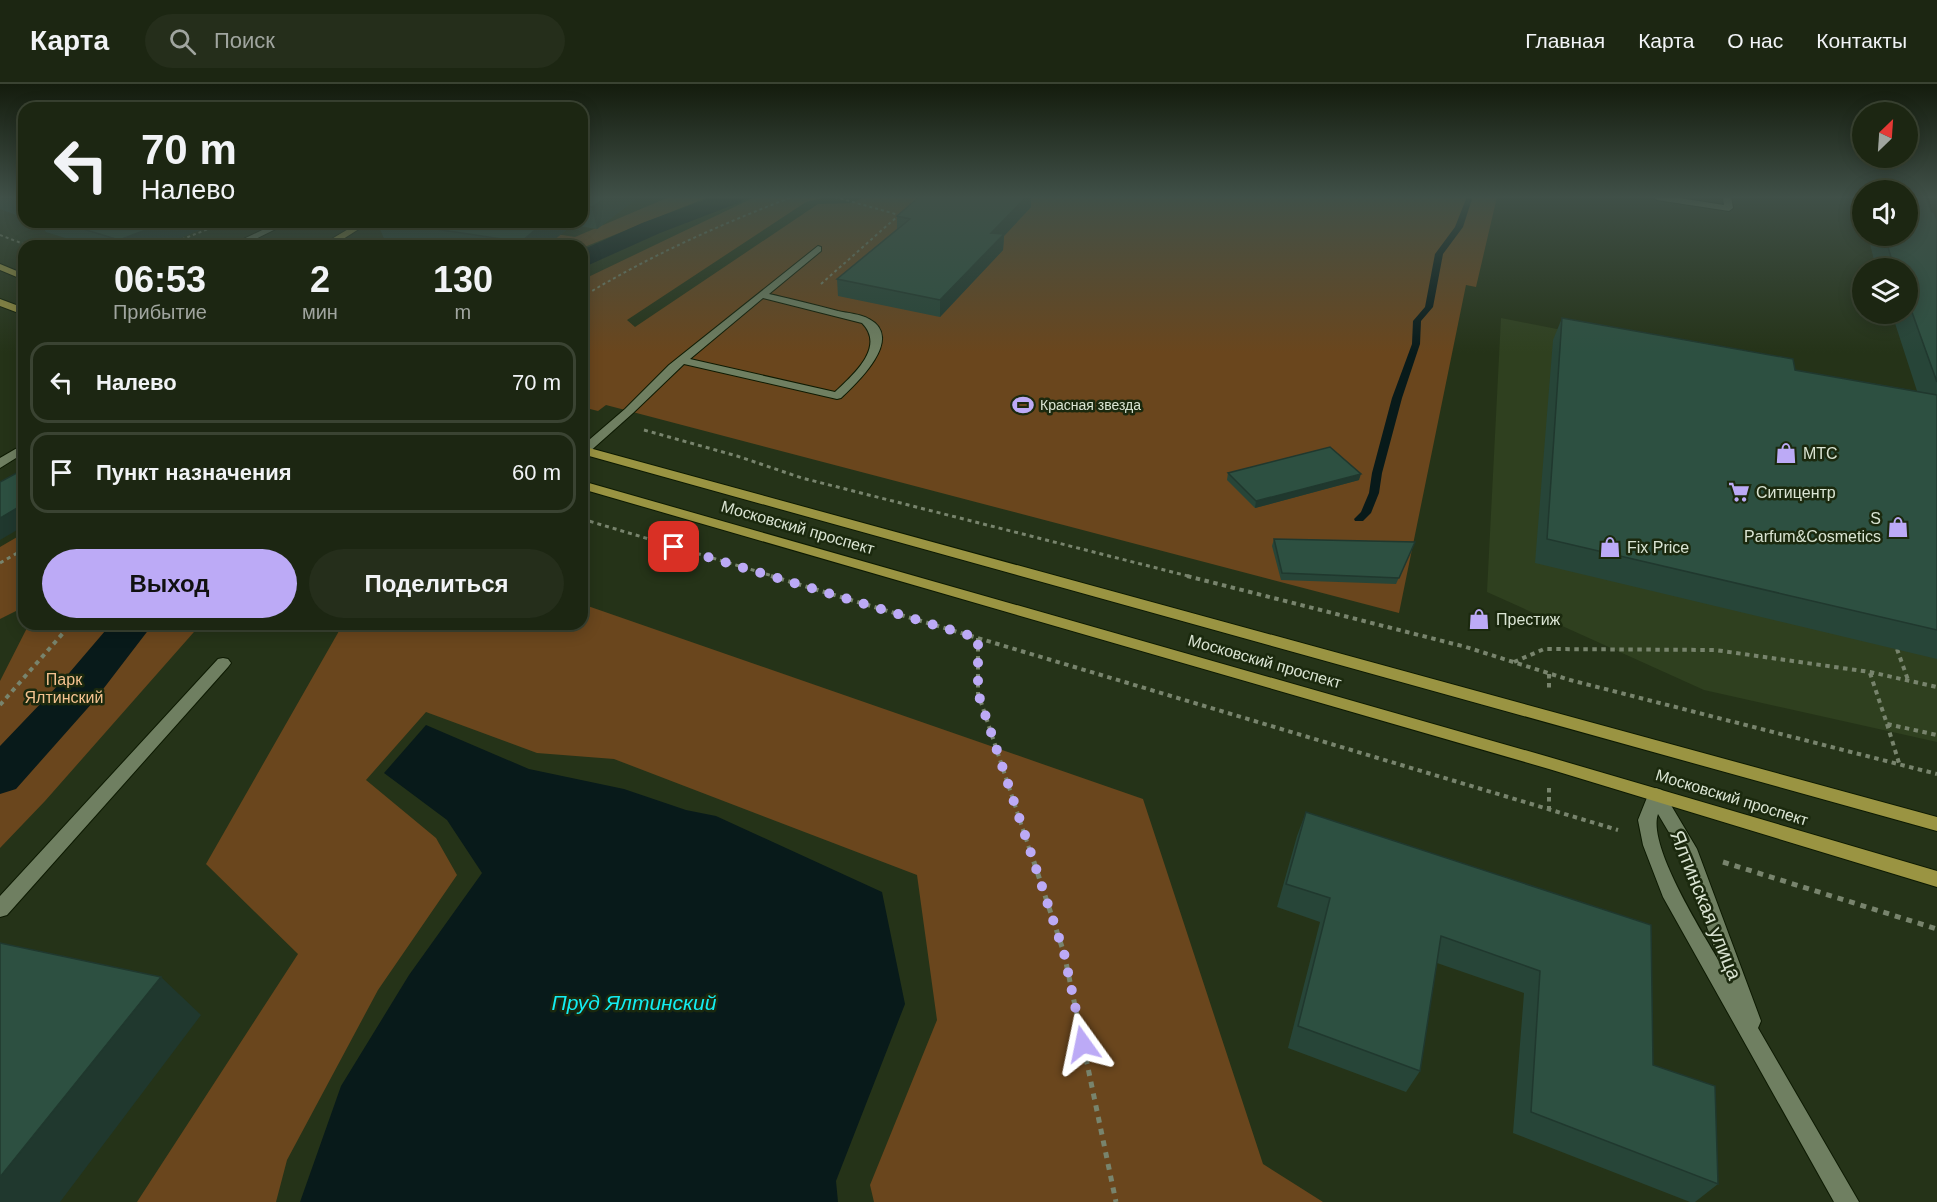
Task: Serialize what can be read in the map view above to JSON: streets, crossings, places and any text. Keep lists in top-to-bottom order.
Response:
{
  "streets": {
    "main road": ["Московский проспект"],
    "street": ["Ялтинская улица"]
  },
  "crossings": [
    ["Московский проспект", "Ялтинская улица"]
  ],
  "water": ["Пруд Ялтинский"],
  "parks": ["Парк Ялтинский"],
  "places": {
    "sports": ["Красная звезда"],
    "shop": [
      "МТС",
      "S Parfum&Cosmetics",
      "Fix Price",
      "Престиж"
    ],
    "supermarket": ["Ситицентр"]
  },
  "north": "top right",
  "page": {
    "header": "Карта",
    "search": "Поиск",
    "nav": [
      "Главная",
      "Карта",
      "О нас",
      "Контакты"
    ],
    "turn": ["70 m", "Налево"],
    "eta": [
      "06:53",
      "Прибытие",
      "2",
      "мин",
      "130",
      "m"
    ],
    "list": [
      {
        "name": "Налево",
        "value": "70 m"
      },
      {
        "name": "Пункт назначения",
        "value": "60 m"
      }
    ],
    "buttons": ["Выход", "Поделиться"]
  }
}
